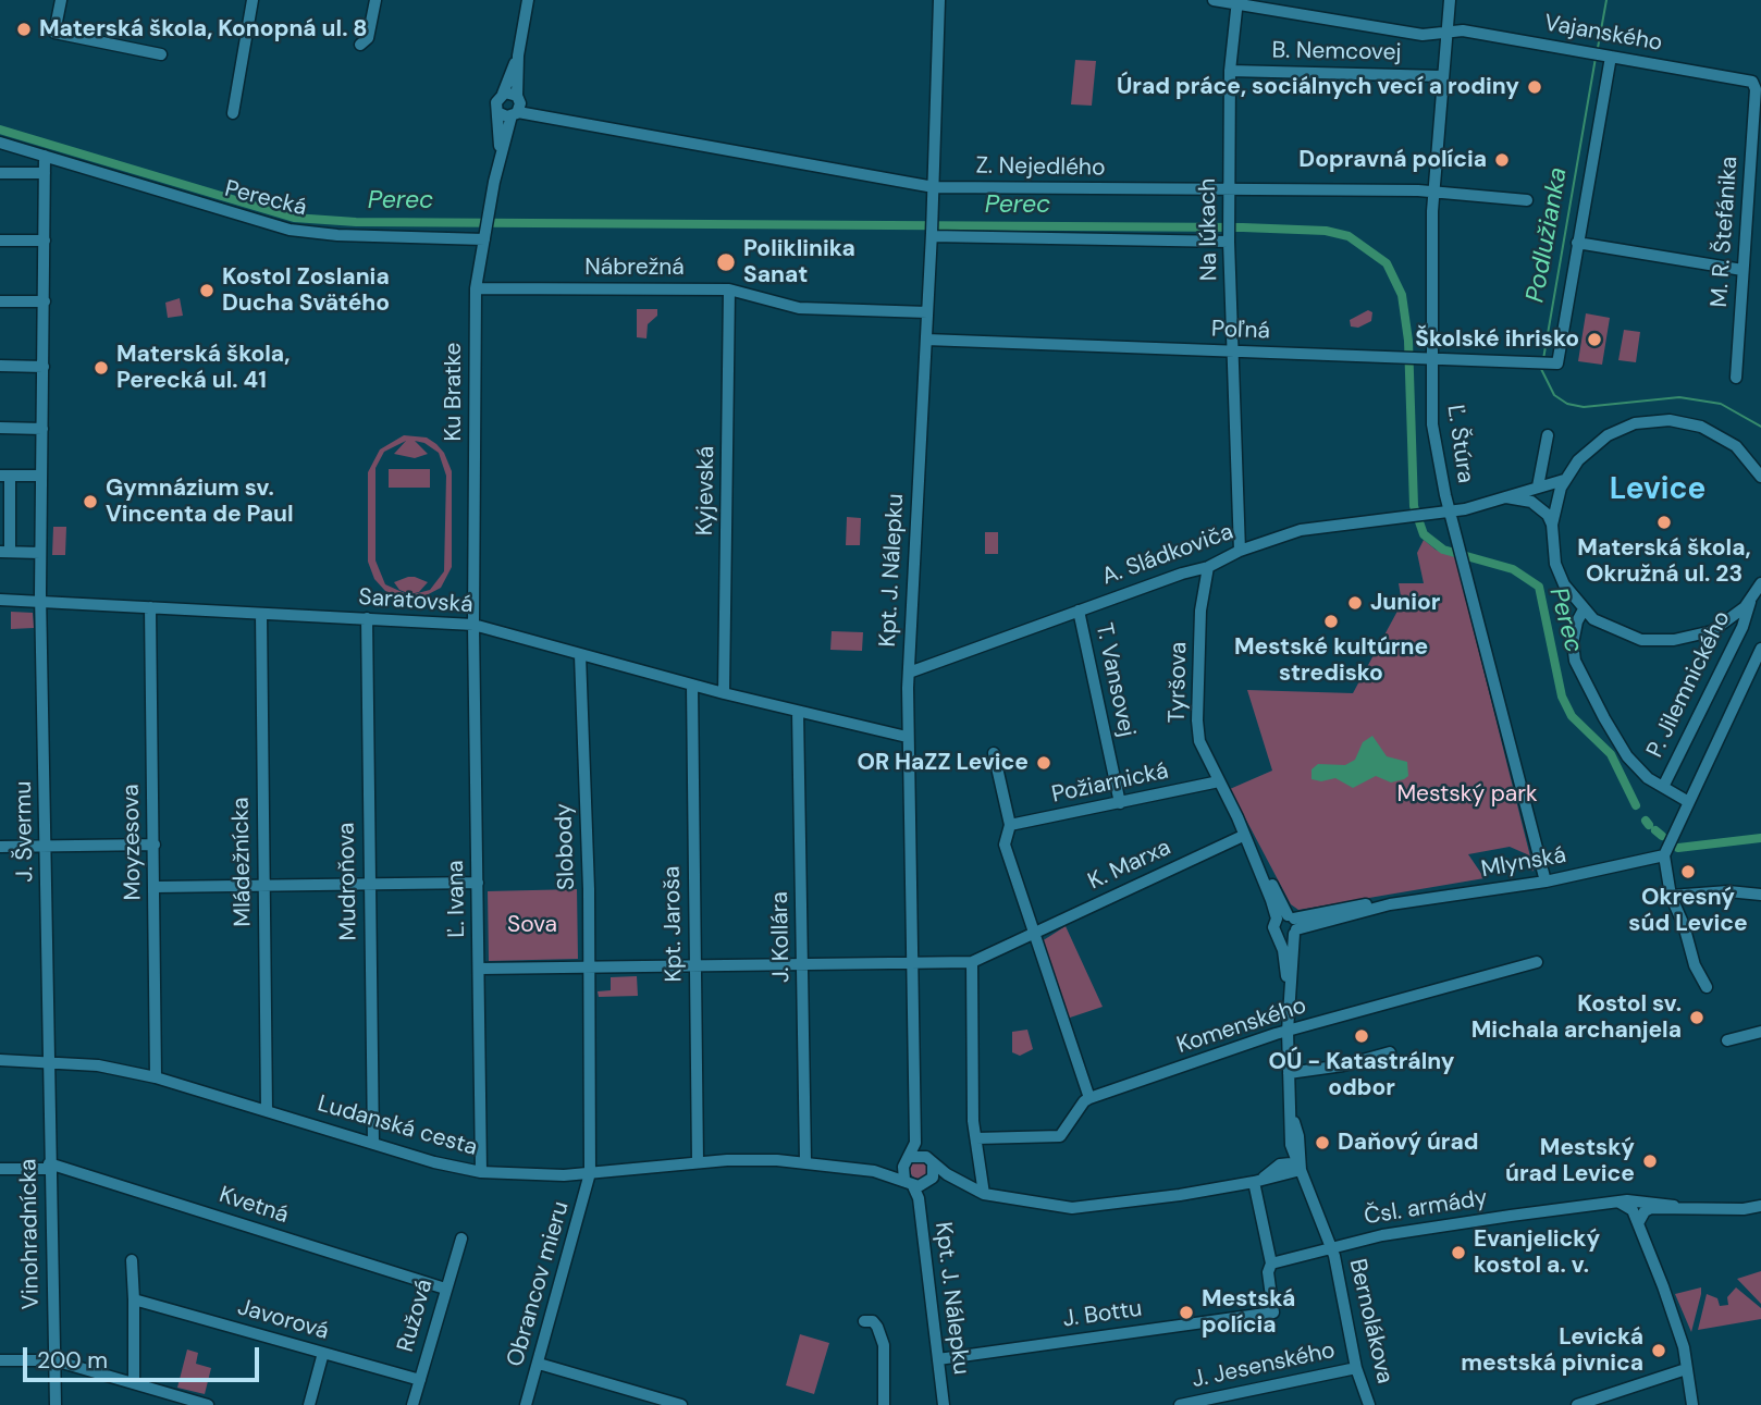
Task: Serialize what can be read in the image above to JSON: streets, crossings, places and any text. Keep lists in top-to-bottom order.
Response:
{
  "streets": {
    "street": [
      "Vajanského",
      "B. Nemcovej",
      "Z. Nejedlého",
      "Perecká",
      "Na lúkach",
      "M. R. Štefánika",
      "Nábrežná",
      "Poľná",
      "Ku Bratke",
      "Ľ. Štúra",
      "Kyjevská",
      "A. Sládkoviča",
      "Kpt. J. Nálepku",
      "Saratovská",
      "T. Vansovej",
      "Tyršova",
      "P. Jilemnického",
      "Požiarnická",
      "J. Švermu",
      "Moyzesova",
      "Slobody",
      "Mládežnícka",
      "Mlynská",
      "K. Marxa",
      "Mudroňova",
      "Ľ. Ivana",
      "Kpt. Jaroša",
      "J. Kollára",
      "Komenského",
      "Ludanská cesta",
      "Kvetná",
      "Čsl. armády",
      "Vinohradnícka",
      "Obrancov mieru",
      "J. Bottu",
      "Ružová",
      "Javorová",
      "Bernolákova",
      "J. Jesenského"
    ]
  },
  "crossings": [
    ["Vajanského", "Na lúkach"],
    ["Vajanského", "M. R. Štefánika"],
    ["Vajanského", "Ľ. Štúra"],
    ["B. Nemcovej", "Na lúkach"],
    ["B. Nemcovej", "Ľ. Štúra"],
    ["Z. Nejedlého", "Na lúkach"],
    ["Z. Nejedlého", "Ku Bratke"],
    ["Z. Nejedlého", "Ľ. Štúra"],
    ["Z. Nejedlého", "Kpt. J. Nálepku"],
    ["Perecká", "Ku Bratke"],
    ["Na lúkach", "Poľná"],
    ["Na lúkach", "A. Sládkoviča"],
    ["Nábrežná", "Ku Bratke"],
    ["Nábrežná", "Kyjevská"],
    ["Nábrežná", "Kpt. J. Nálepku"],
    ["Poľná", "Ľ. Štúra"],
    ["Poľná", "Kpt. J. Nálepku"],
    ["Ku Bratke", "Saratovská"],
    ["Ku Bratke", "Ľ. Ivana"],
    ["Ľ. Štúra", "A. Sládkoviča"],
    ["Ľ. Štúra", "Mlynská"],
    ["Kyjevská", "Saratovská"],
    ["A. Sládkoviča", "Kpt. J. Nálepku"],
    ["A. Sládkoviča", "T. Vansovej"],
    ["A. Sládkoviča", "Tyršova"],
    ["Kpt. J. Nálepku", "Saratovská"],
    ["Kpt. J. Nálepku", "K. Marxa"],
    ["Kpt. J. Nálepku", "Ludanská cesta"],
    ["Kpt. J. Nálepku", "J. Bottu"],
    ["Saratovská", "J. Švermu"],
    ["Saratovská", "Moyzesova"],
    ["Saratovská", "Slobody"],
    ["Saratovská", "Mládežnícka"],
    ["Saratovská", "Mudroňova"],
    ["Saratovská", "Ľ. Ivana"],
    ["Saratovská", "Kpt. Jaroša"],
    ["Saratovská", "J. Kollára"],
    ["T. Vansovej", "Požiarnická"],
    ["Tyršova", "Požiarnická"],
    ["Tyršova", "Mlynská"],
    ["Tyršova", "K. Marxa"],
    ["J. Švermu", "Ludanská cesta"],
    ["J. Švermu", "Vinohradnícka"],
    ["Moyzesova", "Ludanská cesta"],
    ["Slobody", "K. Marxa"],
    ["Slobody", "Ludanská cesta"],
    ["Slobody", "Obrancov mieru"],
    ["Mládežnícka", "Ludanská cesta"],
    ["K. Marxa", "Ľ. Ivana"],
    ["K. Marxa", "Kpt. Jaroša"],
    ["K. Marxa", "J. Kollára"],
    ["Mudroňova", "Ludanská cesta"],
    ["Ľ. Ivana", "Ludanská cesta"],
    ["Kpt. Jaroša", "Ludanská cesta"],
    ["J. Kollára", "Ludanská cesta"],
    ["Ludanská cesta", "Vinohradnícka"],
    ["Ludanská cesta", "Obrancov mieru"],
    ["Kvetná", "Vinohradnícka"],
    ["Kvetná", "Ružová"],
    ["Čsl. armády", "J. Bottu"],
    ["Čsl. armády", "Bernolákova"],
    ["Ružová", "Javorová"],
    ["Bernolákova", "J. Jesenského"]
  ],
  "districts": ["Levice"],
  "water": ["Perec", "Podlužianka"],
  "parks": ["Mestský park", "Sova"],
  "places": [
    "Materská škola, Konopná ul. 8",
    "Úrad práce, sociálnych vecí a rodiny",
    "Dopravná polícia",
    "Poliklinika Sanat",
    "Kostol Zoslania Ducha Svätého",
    "Školské ihrisko",
    "Materská škola, Perecká ul. 41",
    "Gymnázium sv. Vincenta de Paul",
    "Materská škola, Okružná ul. 23",
    "Junior",
    "Mestské kultúrne stredisko",
    "OR HaZZ Levice",
    "Okresný súd Levice",
    "Kostol sv. Michala archanjela",
    "OÚ - Katastrálny odbor",
    "Daňový úrad",
    "Mestský úrad Levice",
    "Evanjelický kostol a. v.",
    "Mestská polícia",
    "Levická mestská pivnica"
  ],
  "scale_bar": "200 m"
}
